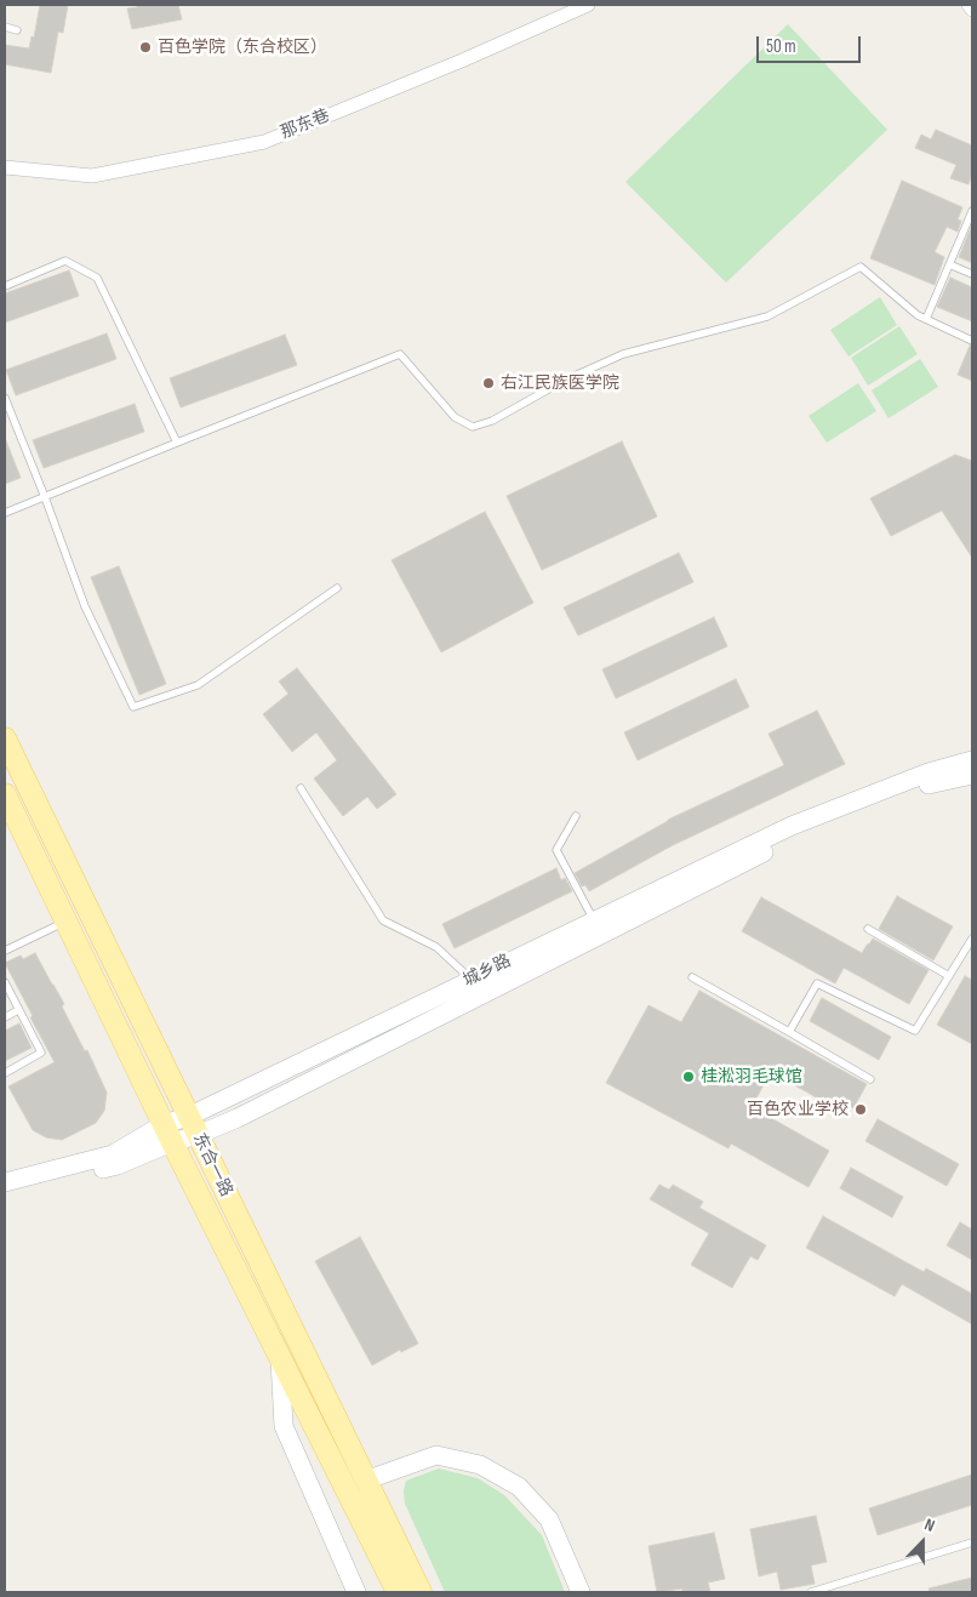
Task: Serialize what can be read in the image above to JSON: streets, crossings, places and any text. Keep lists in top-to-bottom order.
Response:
{
  "streets": {
    "main road": ["城乡路", "东合一路"],
    "street": ["那东巷"]
  },
  "crossings": [
    ["城乡路", "东合一路"]
  ],
  "places": [
    "百色学院（东合校区）",
    "右江民族医学院",
    "桂淞羽毛球馆",
    "百色农业学校"
  ],
  "scale_bar": "50 m",
  "north": "top"
}
